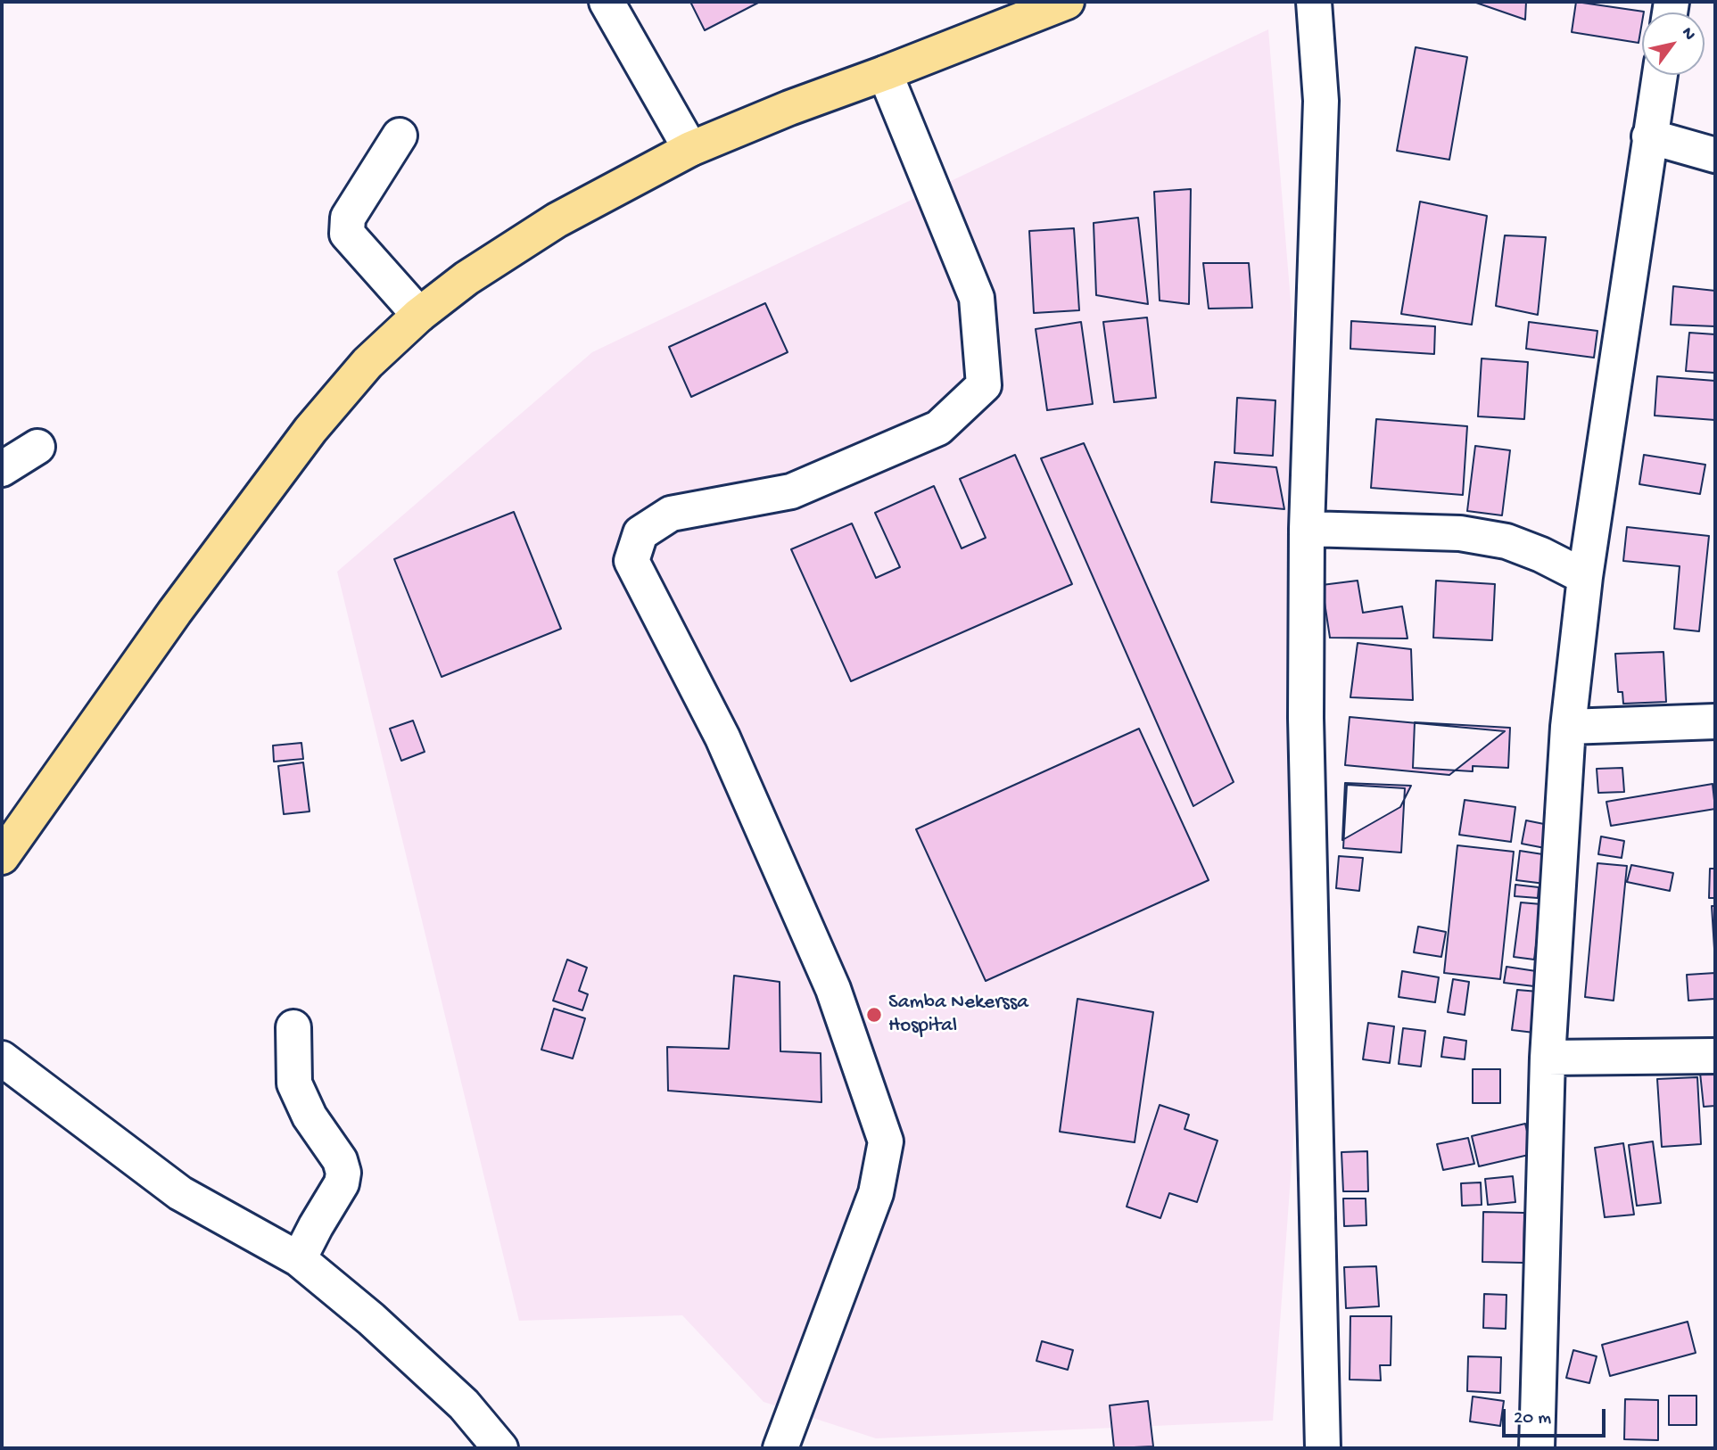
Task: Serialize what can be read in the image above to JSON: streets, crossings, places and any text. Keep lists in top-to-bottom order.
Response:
{
  "places": ["Samba Nekerssa Hospital"],
  "scale_bar": "20 m",
  "north": "top right"
}
